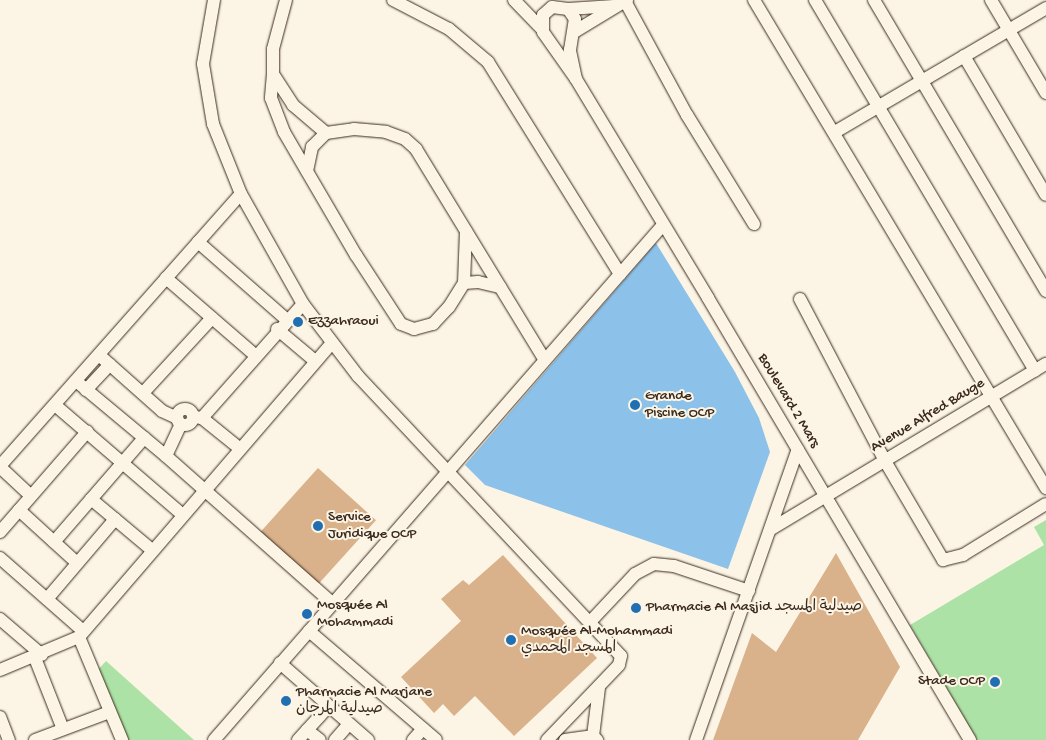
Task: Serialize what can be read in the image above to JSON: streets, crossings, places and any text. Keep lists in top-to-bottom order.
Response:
{
  "streets": {
    "street": ["Boulevard 2 Mars", "Avenue Alfred Bauge"]
  },
  "crossings": [
    ["Boulevard 2 Mars", "Avenue Alfred Bauge"]
  ],
  "places": [
    "Ezzahraoui",
    "Grande Piscine OCP",
    "Service Juridique OCP",
    "Pharmacie Al Masjid صيدلية المسجد",
    "Mosquée Al Mohammadi",
    "Mosquée Al-Mohammadi المسجد المحمدي",
    "Stade OCP",
    "Pharmacie Al Marjane صيدلية المرجان"
  ]
}
